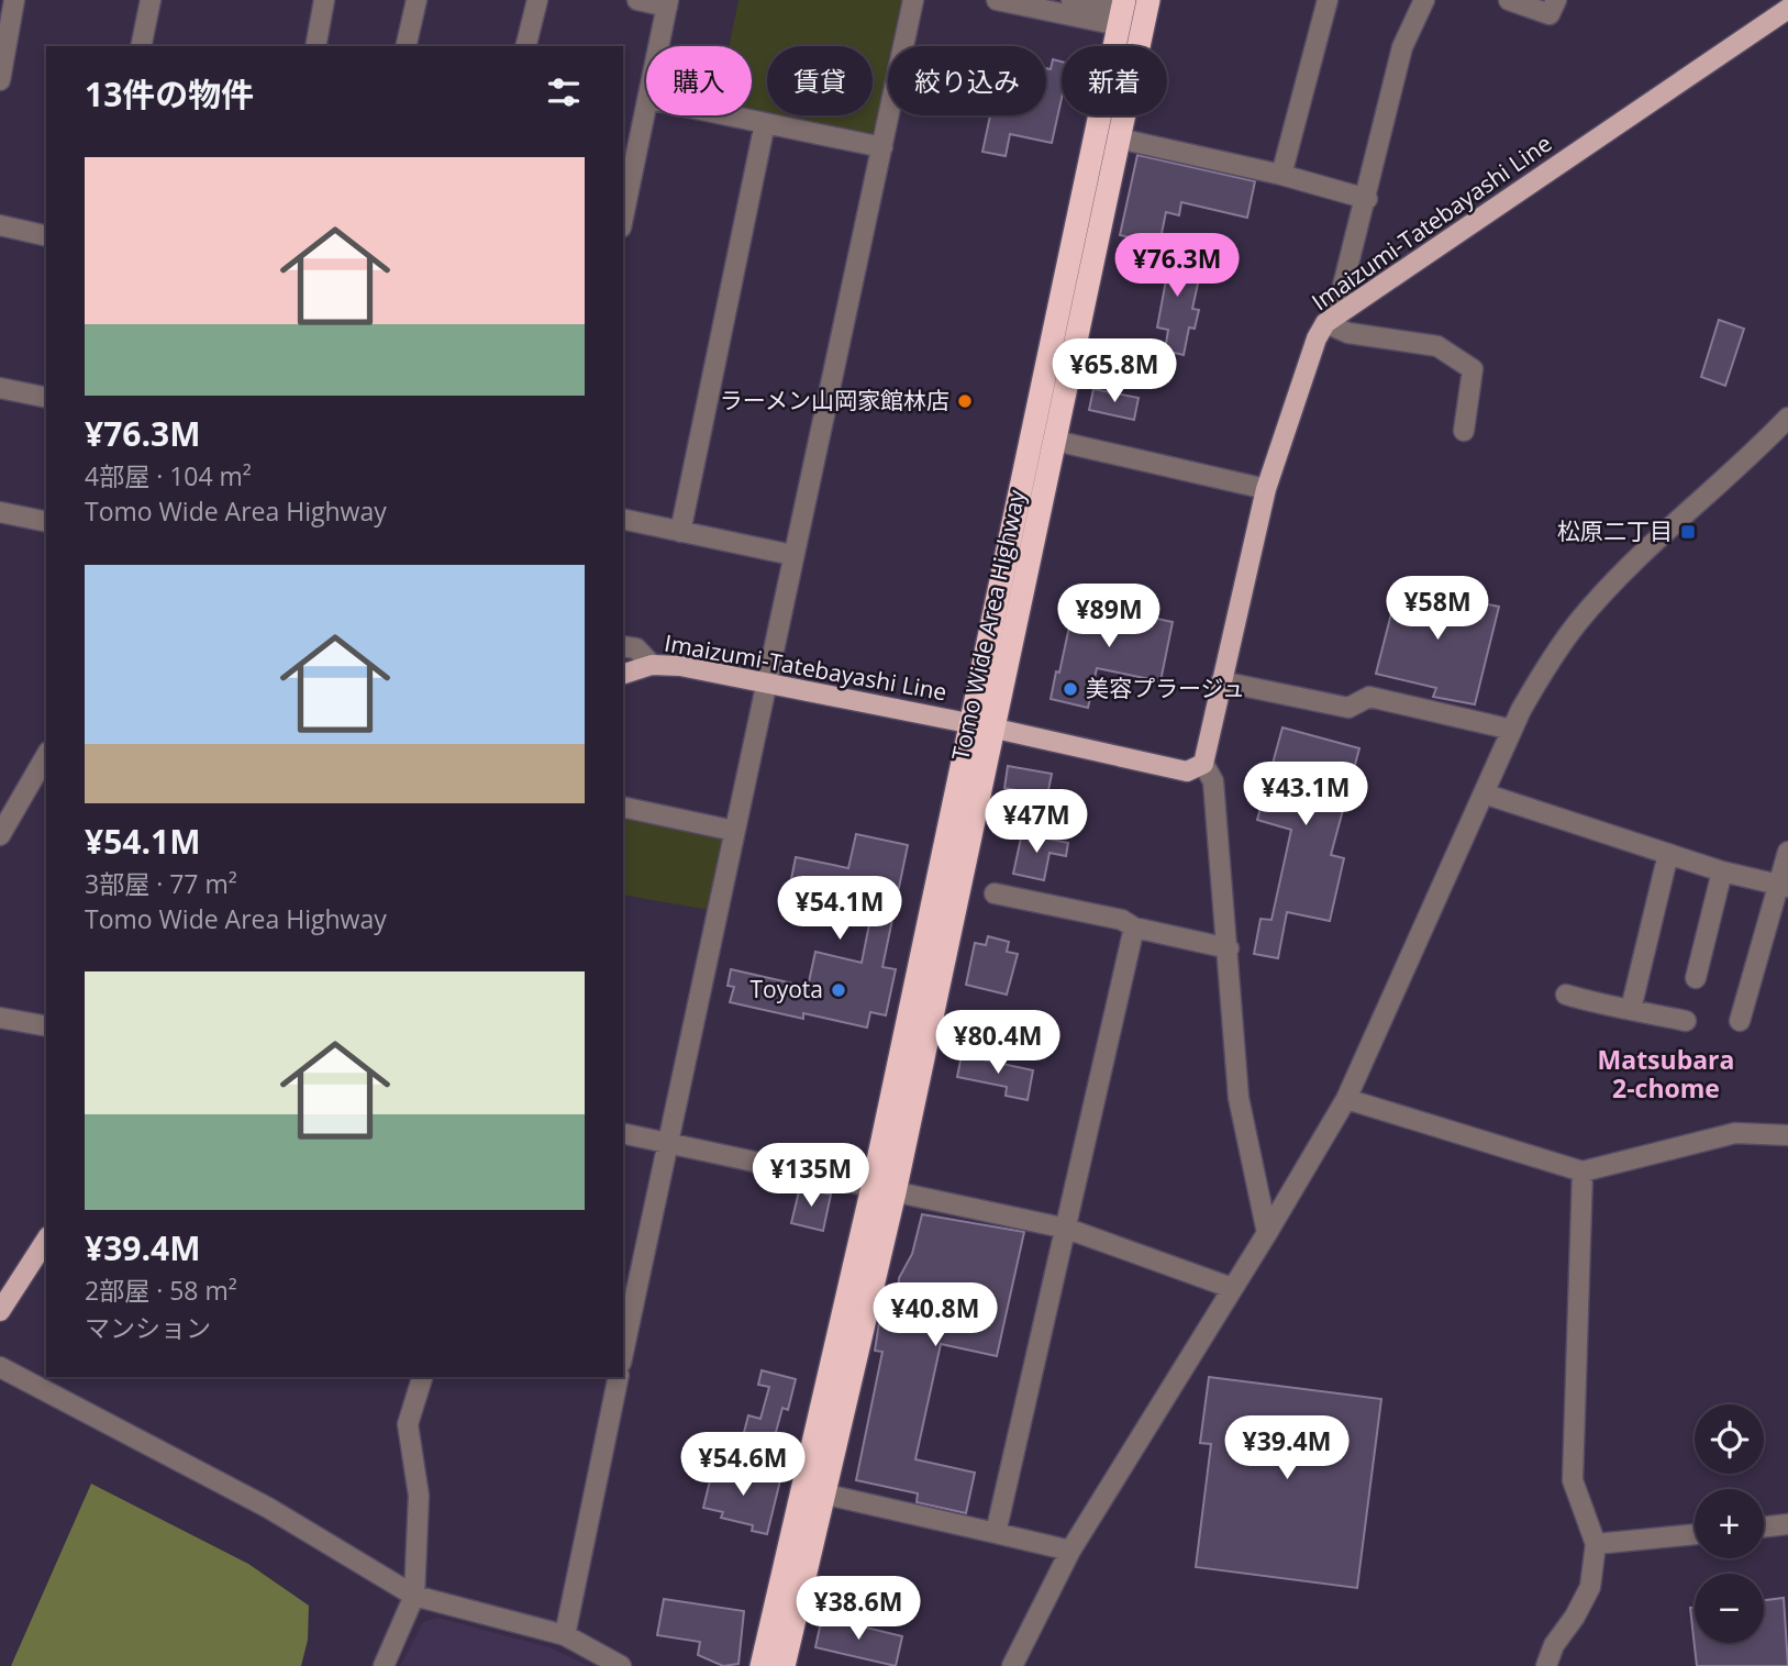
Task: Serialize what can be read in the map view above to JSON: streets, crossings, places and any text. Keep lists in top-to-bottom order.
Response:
{
  "streets": {
    "highway": ["Tomo Wide Area Highway"],
    "main road": ["Imaizumi-Tatebayashi Line"]
  },
  "crossings": [
    ["Imaizumi-Tatebayashi Line", "Tomo Wide Area Highway"]
  ],
  "districts": ["Matsubara 2-chome"],
  "places": {
    "other": ["ラーメン山岡家館林店", "美容プラージュ", "Toyota"],
    "transit": ["松原二丁目"]
  },
  "page": {
    "chip": [
      "購入",
      "賃貸",
      "絞り込み",
      "新着"
    ],
    "heading": "13件の物件",
    "list": [
      {
        "name": "¥76.3M",
        "note": "4部屋 · 104 m² · Tomo Wide Area Highway"
      },
      {
        "name": "¥54.1M",
        "note": "3部屋 · 77 m² · Tomo Wide Area Highway"
      },
      {
        "name": "¥39.4M",
        "note": "2部屋 · 58 m² · マンション"
      }
    ],
    "price": [
      "¥76.3M",
      "¥65.8M",
      "¥58M",
      "¥89M",
      "¥43.1M",
      "¥47M",
      "¥54.1M",
      "¥80.4M",
      "¥135M",
      "¥40.8M",
      "¥39.4M",
      "¥54.6M",
      "¥38.6M"
    ],
    "map_buttons": ["+", "−"]
  }
}
